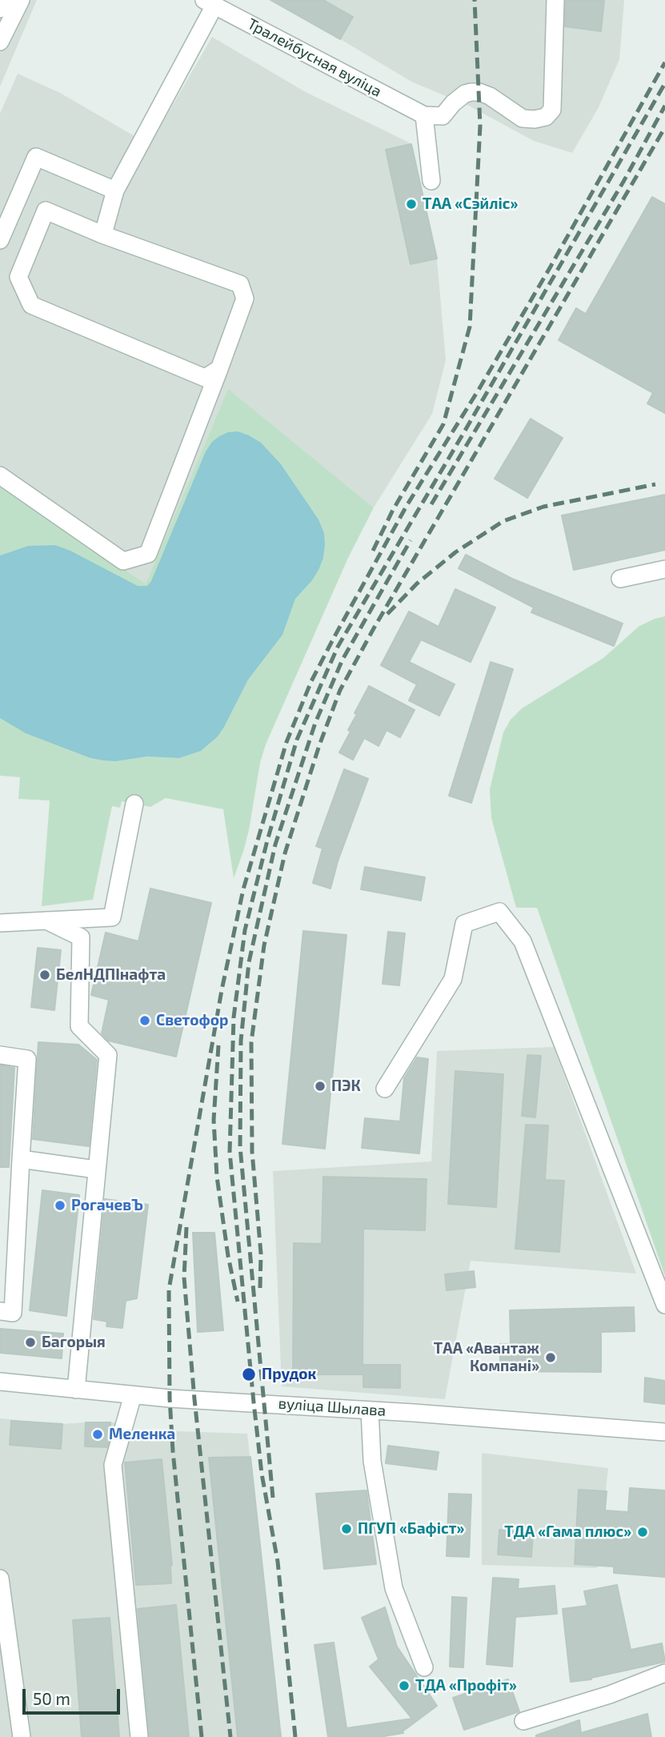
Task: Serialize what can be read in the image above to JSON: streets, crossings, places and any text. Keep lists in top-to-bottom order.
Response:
{
  "streets": {
    "street": ["Тралейбусная вуліца", "вуліца Шылава"]
  },
  "places": [
    "ТАА «Сэйліс»",
    "БелНДПІнафта",
    "Светофор",
    "ПЭК",
    "РогачевЪ",
    "Багорыя",
    "ТАА «Авантаж Компані»",
    "Прудок",
    "Меленка",
    "ПГУП «Бафіст»",
    "ТДА «Гама плюс»",
    "ТДА «Профіт»"
  ],
  "scale_bar": "50 m"
}
